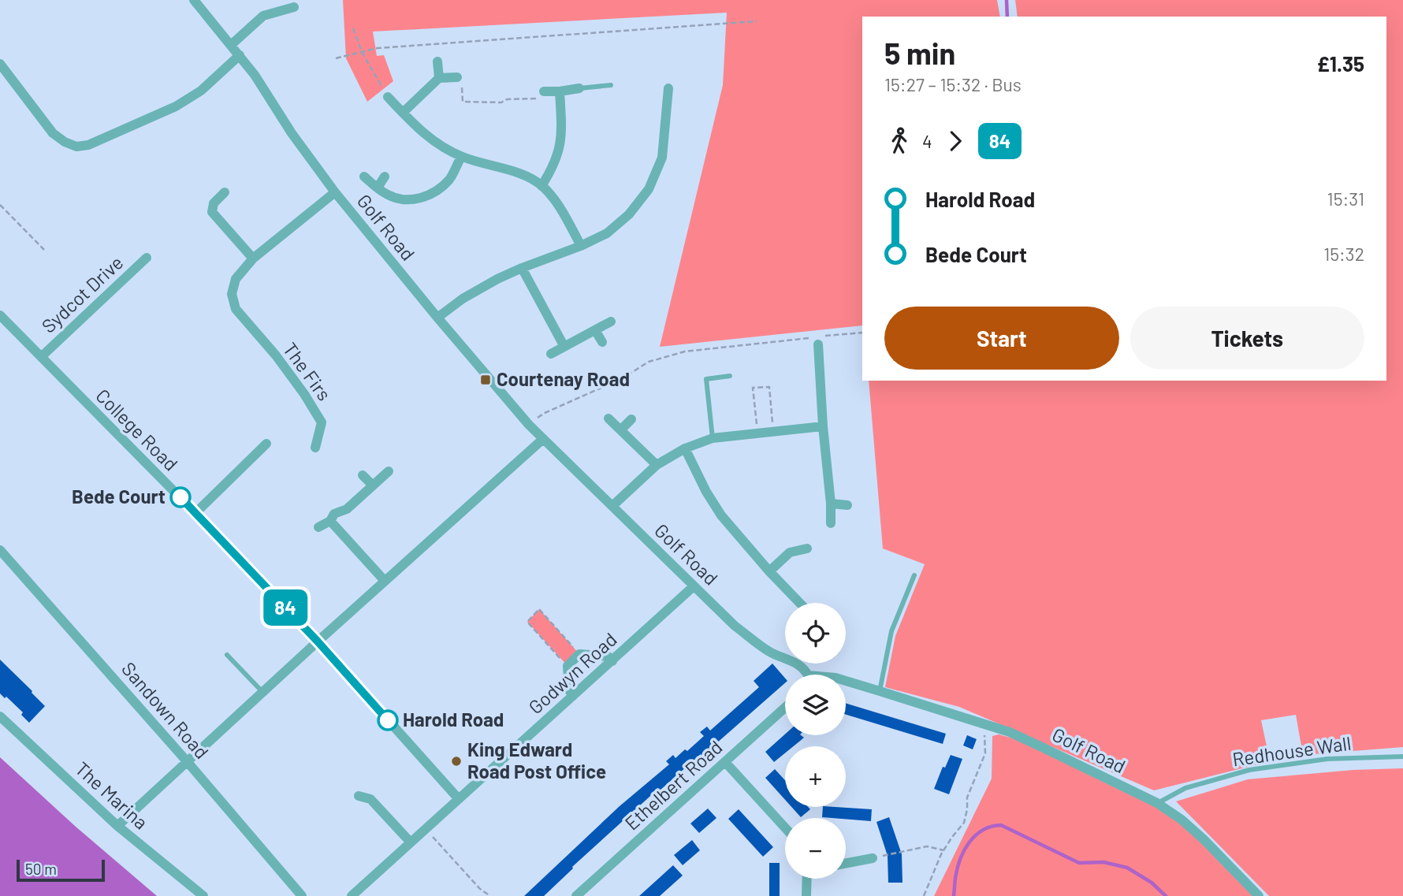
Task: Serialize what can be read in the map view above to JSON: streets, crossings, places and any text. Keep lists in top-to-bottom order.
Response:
{
  "streets": {
    "street": [
      "Golf Road",
      "Sydcot Drive",
      "The Firs",
      "College Road",
      "Godwyn Road",
      "Sandown Road",
      "Ethelbert Road",
      "The Marina"
    ],
    "lane": ["Redhouse Wall"]
  },
  "crossings": [
    ["Golf Road", "Godwyn Road"],
    ["Golf Road", "Redhouse Wall"],
    ["Sydcot Drive", "College Road"],
    ["College Road", "Godwyn Road"]
  ],
  "places": {
    "transit": ["Courtenay Road"],
    "other": ["Bede Court", "Harold Road", "King Edward Road Post Office"]
  },
  "lines": ["bus line 84"],
  "scale_bar": "50 m",
  "page": {
    "on_map": "84",
    "heading": ["5 min", "15:27 – 15:32 · Bus", "£1.35"],
    "legs": ["4", "84"],
    "list": [
      {
        "name": "Harold Road",
        "value": "15:31"
      },
      {
        "name": "Bede Court",
        "value": "15:32"
      }
    ],
    "buttons": ["Start", "Tickets"],
    "map_buttons": ["+", "−"],
    "scale": "50 m"
  }
}
